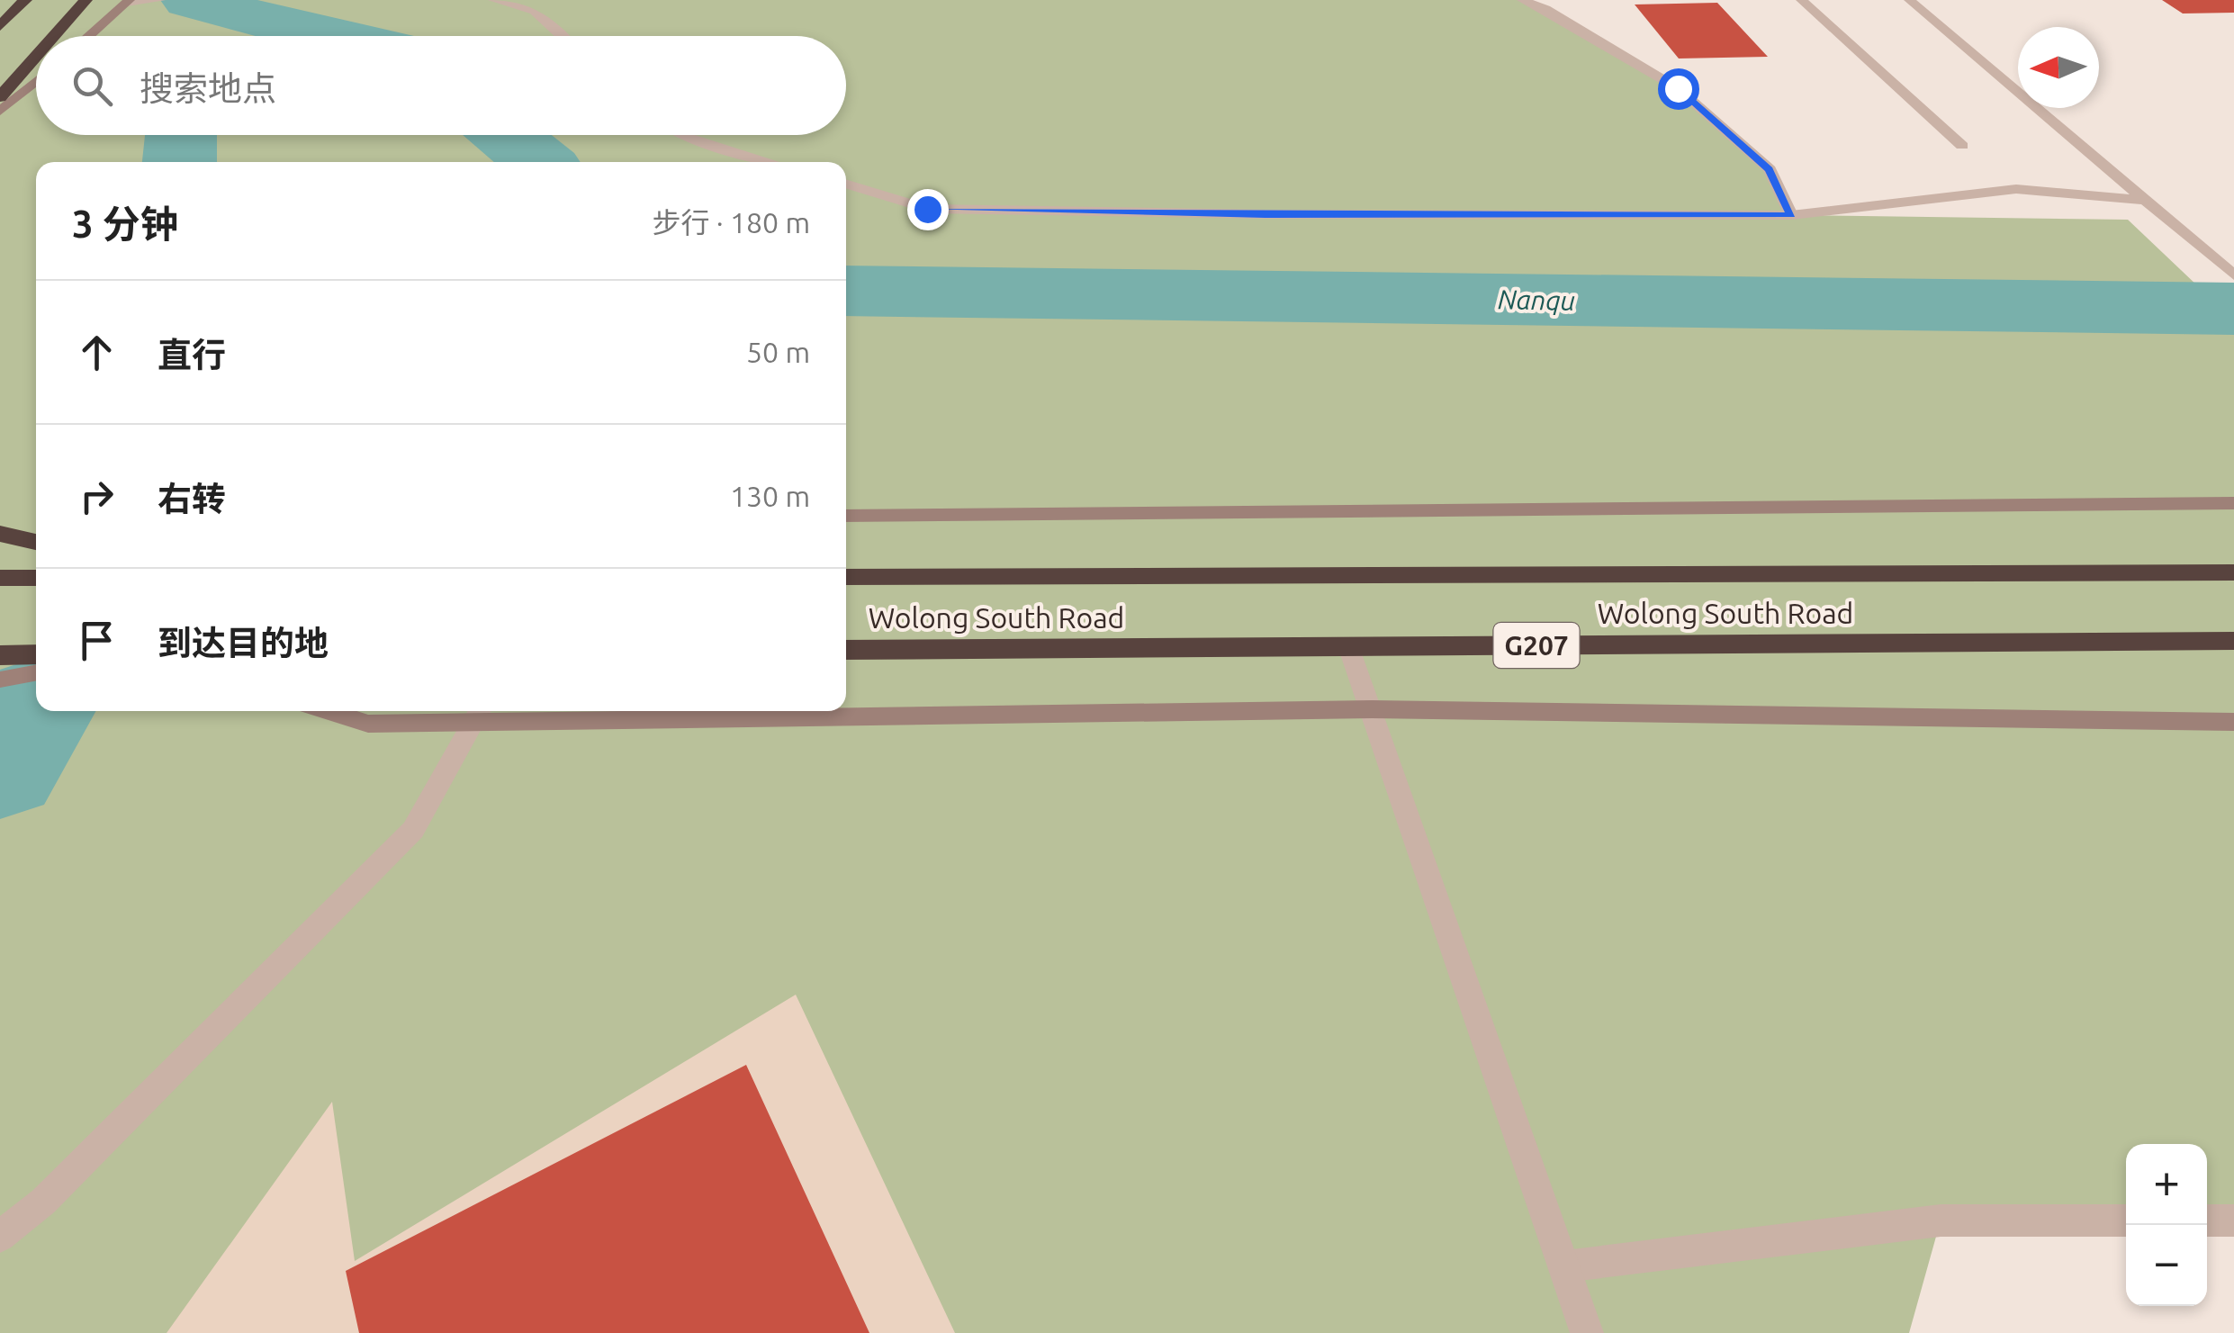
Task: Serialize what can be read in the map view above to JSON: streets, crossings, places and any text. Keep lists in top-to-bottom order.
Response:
{
  "streets": {
    "highway": ["Wolong South Road", "G207"]
  },
  "water": ["Nanqu"],
  "north": "left",
  "page": {
    "search": "搜索地点",
    "heading": ["3 分钟", "步行 · 180 m"],
    "list": [
      ["直行", "50 m"],
      ["右转", "130 m"],
      "到达目的地"
    ],
    "map_buttons": ["+", "−"]
  }
}
